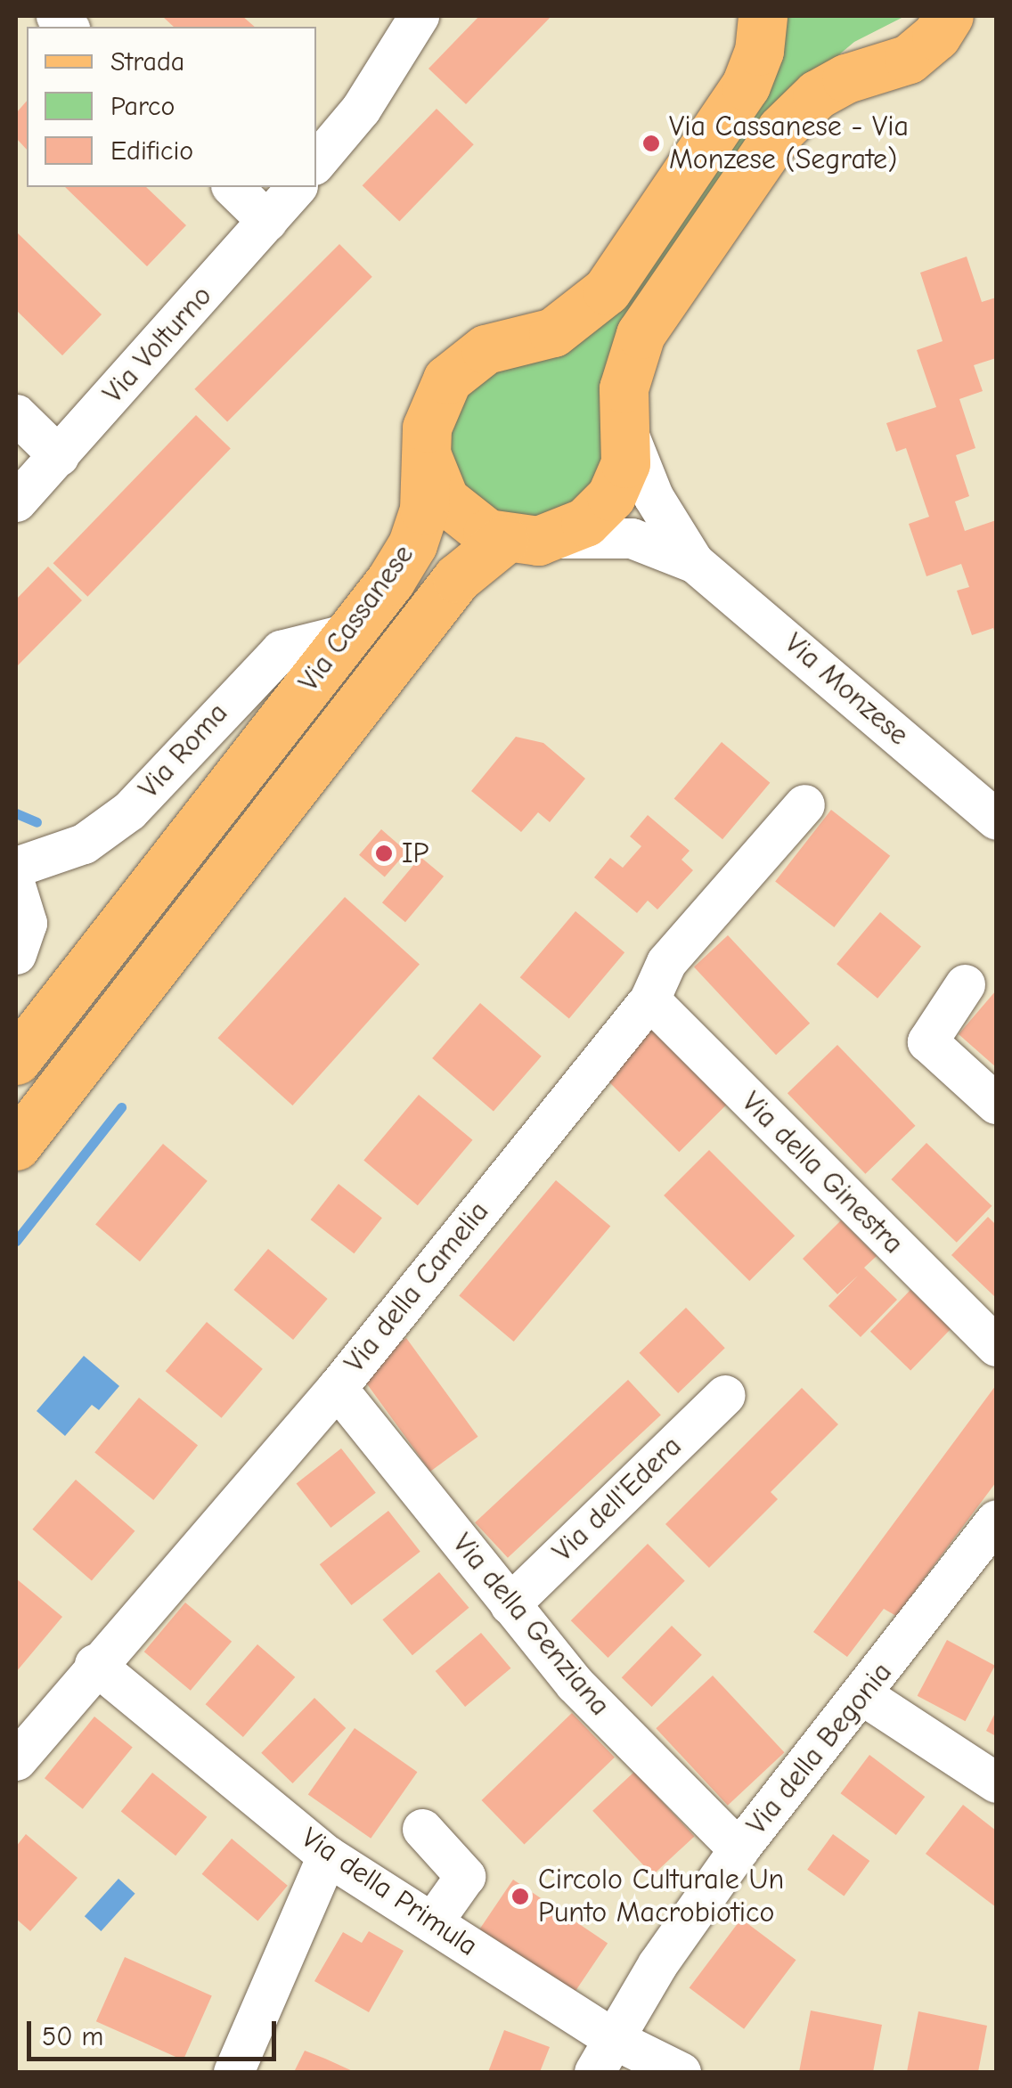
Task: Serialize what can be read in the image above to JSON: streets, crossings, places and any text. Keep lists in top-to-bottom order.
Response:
{
  "streets": {
    "main road": ["Via Cassanese"],
    "street": [
      "Via Volturno",
      "Via Monzese",
      "Via Roma",
      "Via della Ginestra",
      "Via della Camelia",
      "Via dell'Edera",
      "Via della Genziana",
      "Via della Begonia",
      "Via della Primula"
    ]
  },
  "crossings": [
    ["Via Cassanese", "Via Roma"],
    ["Via della Ginestra", "Via della Camelia"],
    ["Via della Camelia", "Via della Genziana"],
    ["Via della Camelia", "Via della Primula"],
    ["Via dell'Edera", "Via della Genziana"],
    ["Via della Genziana", "Via della Begonia"],
    ["Via della Begonia", "Via della Primula"]
  ],
  "places": ["Via Cassanese - Via Monzese (Segrate)", "IP", "Circolo Culturale Un Punto Macrobiotico"],
  "legend": ["Strada", "Parco", "Edificio"],
  "scale_bar": "50 m"
}
